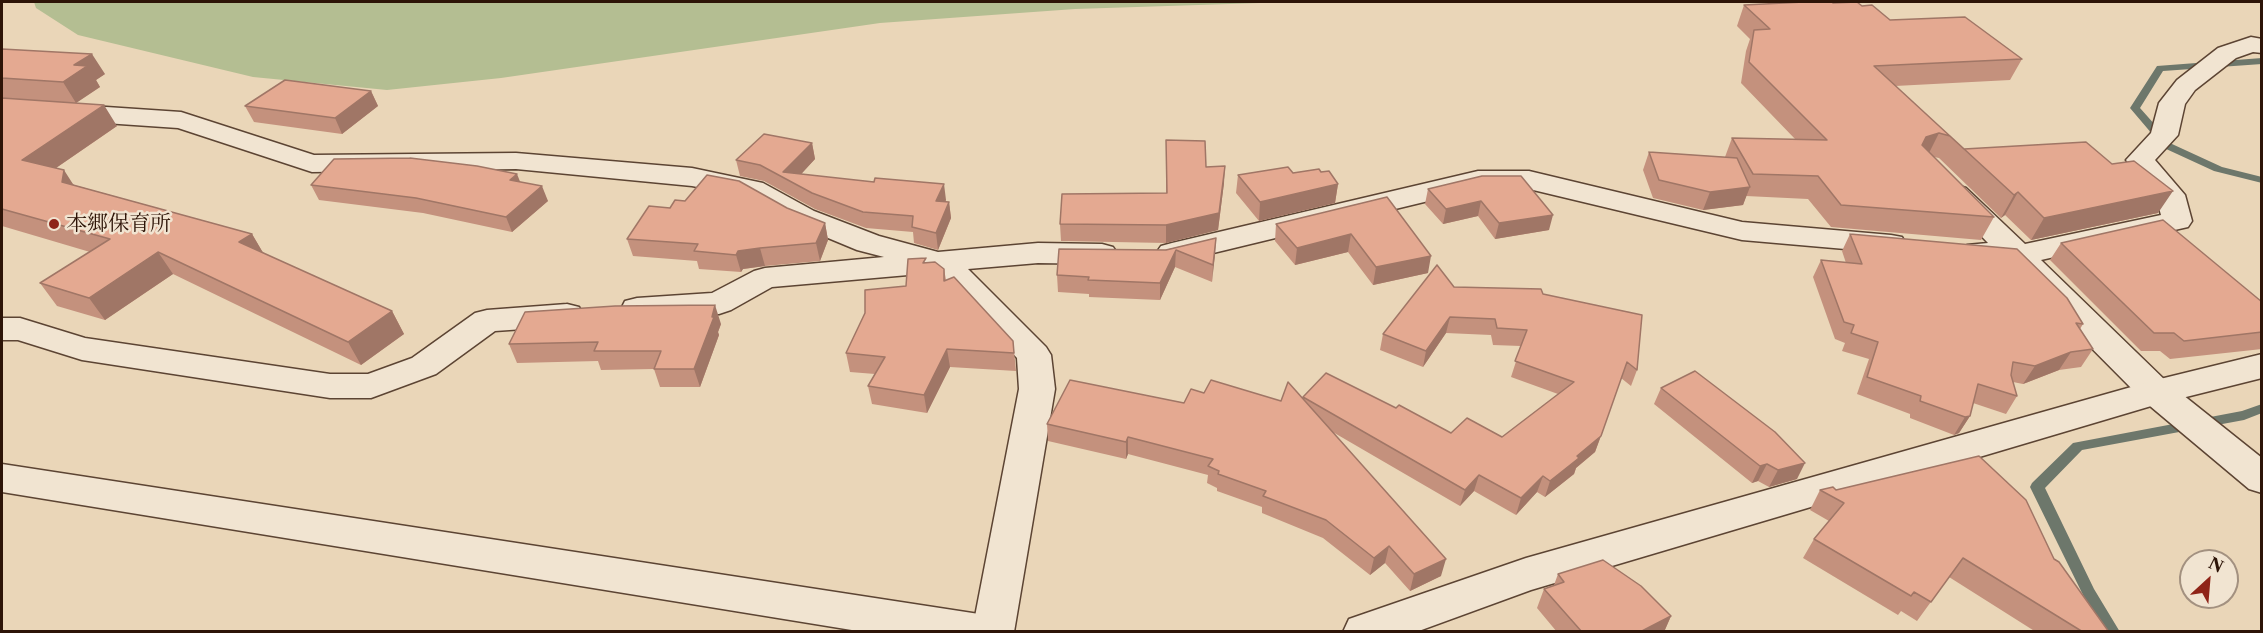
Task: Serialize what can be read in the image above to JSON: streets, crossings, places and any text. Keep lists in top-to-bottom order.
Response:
{
  "places": ["本郷保育所"],
  "north": "top right"
}
